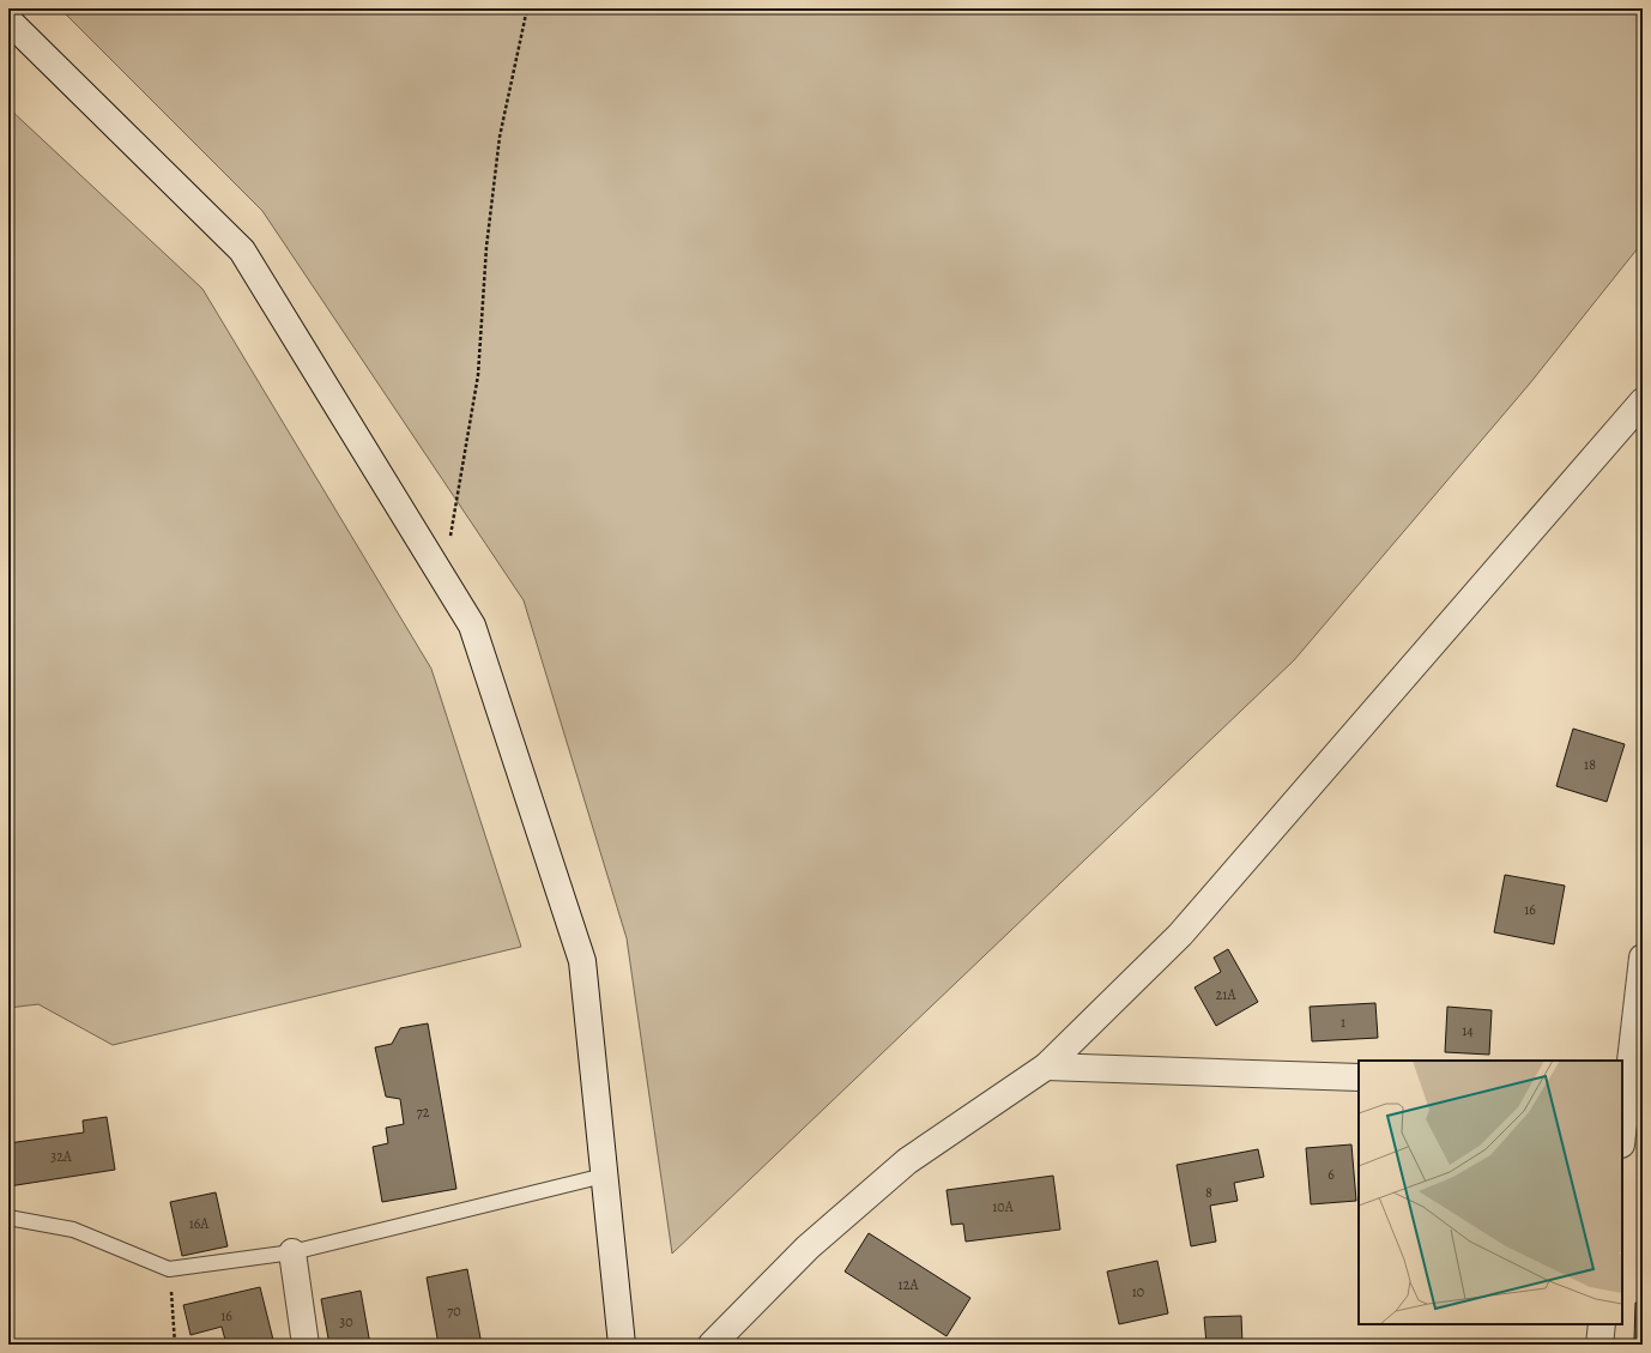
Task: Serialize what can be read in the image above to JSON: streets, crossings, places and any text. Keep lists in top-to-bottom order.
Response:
{
  "house_numbers": [
    "18",
    "16",
    "21А",
    "1",
    "14",
    "72",
    "32А",
    "6",
    "8",
    "10А",
    "16А",
    "12А",
    "10",
    "70",
    "16",
    "30"
  ]
}
